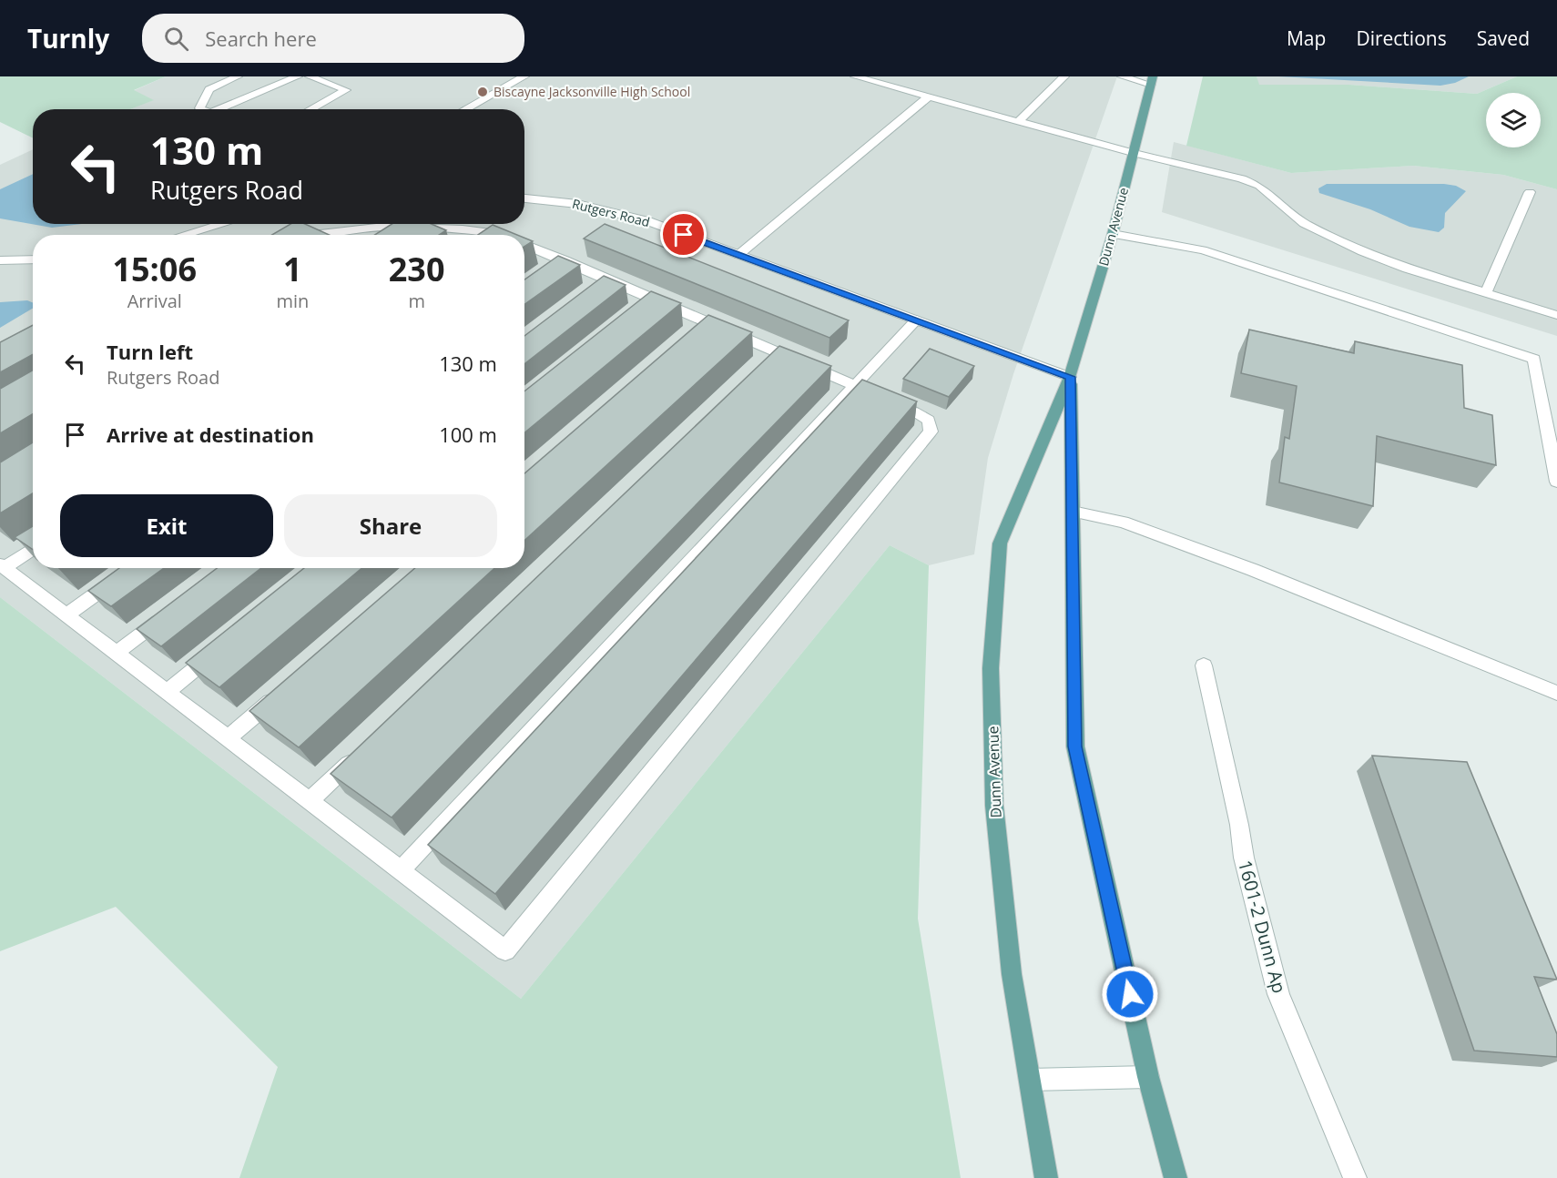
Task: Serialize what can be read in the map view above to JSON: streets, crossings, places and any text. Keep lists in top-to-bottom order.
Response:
{
  "streets": {
    "main road": ["Dunn Avenue"],
    "street": ["Rutgers Road", "1601-2 Dunn Ap"]
  },
  "crossings": [
    ["Rutgers Road", "Dunn Avenue"]
  ],
  "places": ["Biscayne Jacksonville High School"],
  "page": {
    "header": "Turnly",
    "search": "Search here",
    "nav": ["Map", "Directions", "Saved"],
    "turn": ["130 m", "Rutgers Road"],
    "eta": [
      "15:06",
      "Arrival",
      "1",
      "min",
      "230",
      "m"
    ],
    "list": [
      {
        "name": "Turn left",
        "note": "Rutgers Road",
        "value": "130 m"
      },
      {
        "name": "Arrive at destination",
        "value": "100 m"
      }
    ],
    "buttons": ["Exit", "Share"]
  }
}
